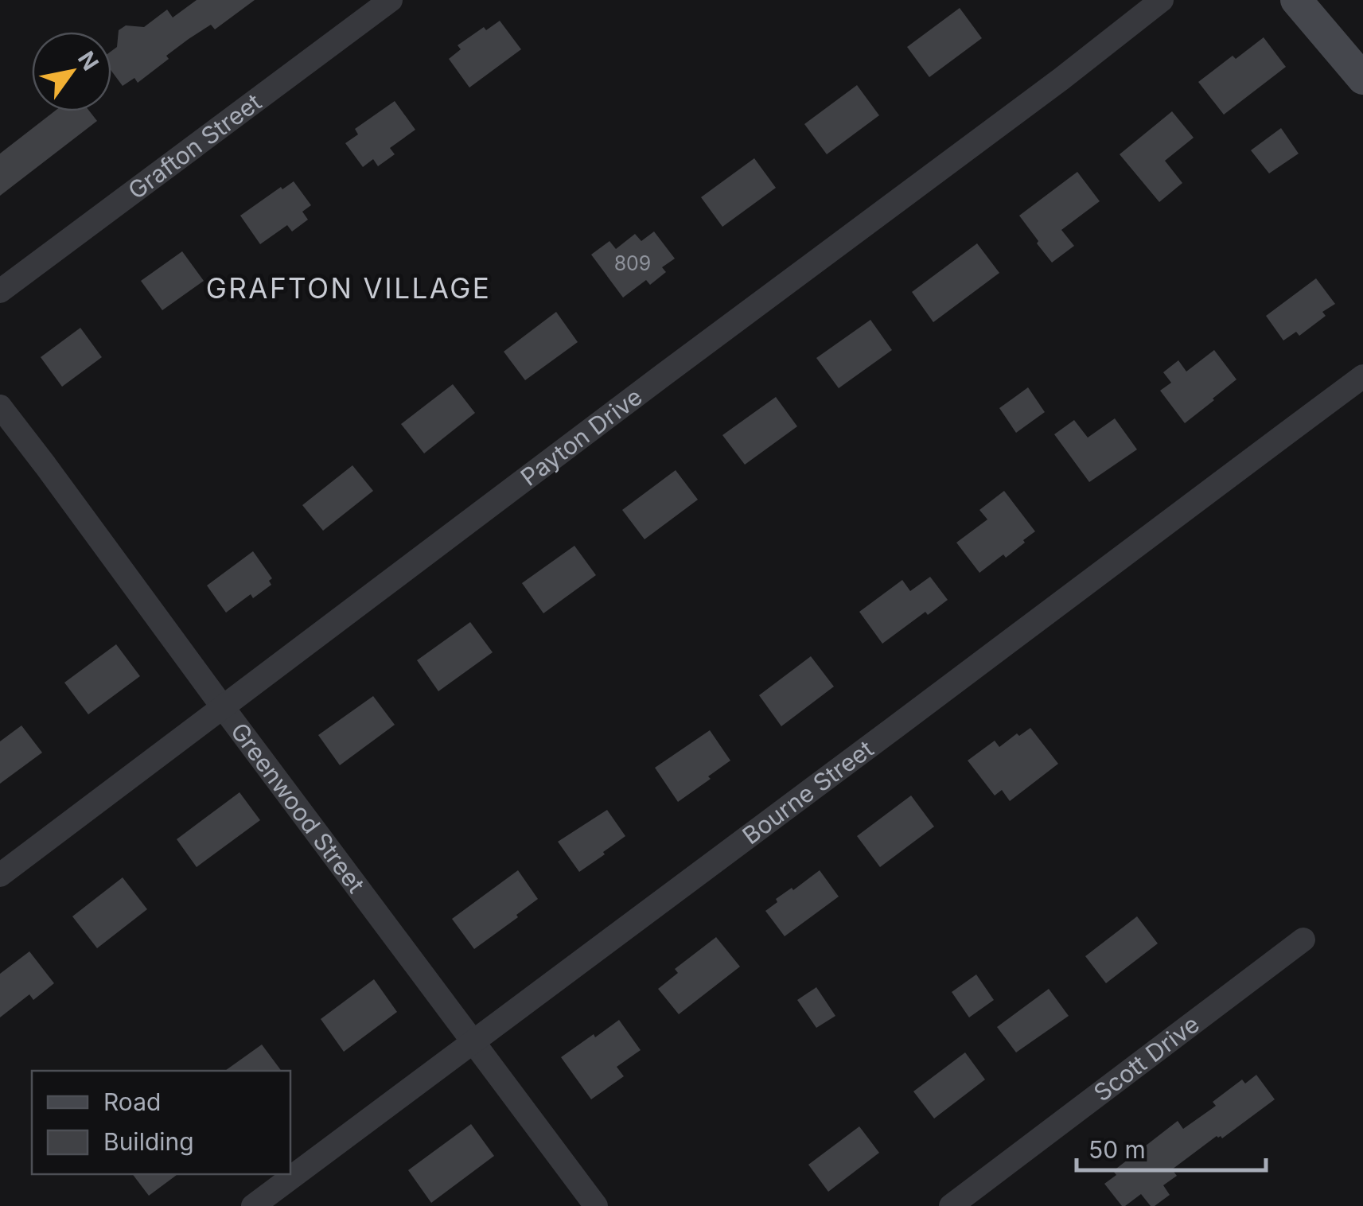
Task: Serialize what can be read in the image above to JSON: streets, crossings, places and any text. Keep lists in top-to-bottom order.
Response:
{
  "streets": {
    "street": [
      "Grafton Street",
      "Payton Drive",
      "Bourne Street",
      "Greenwood Street",
      "Scott Drive"
    ]
  },
  "crossings": [
    ["Payton Drive", "Greenwood Street"],
    ["Bourne Street", "Greenwood Street"]
  ],
  "districts": ["GRAFTON VILLAGE"],
  "house_numbers": ["809"],
  "legend": ["Road", "Building"],
  "scale_bar": "50 m",
  "north": "top right"
}
